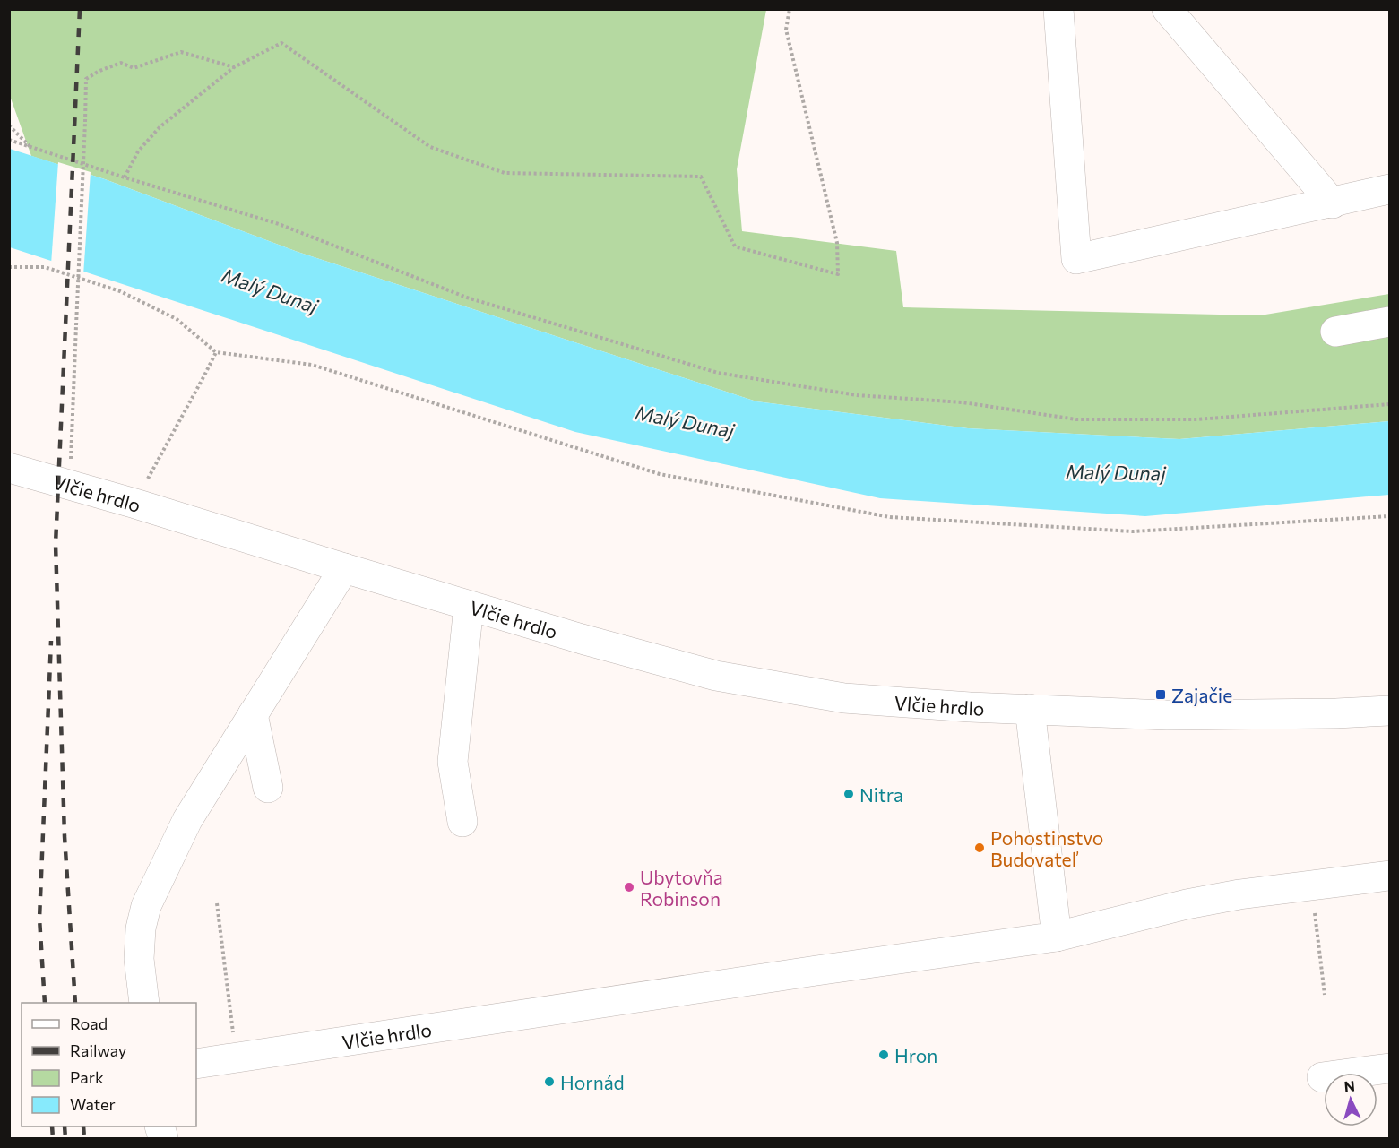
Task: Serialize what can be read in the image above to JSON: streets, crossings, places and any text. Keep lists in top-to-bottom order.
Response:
{
  "streets": {
    "street": ["Vlčie hrdlo"]
  },
  "water": ["Malý Dunaj"],
  "places": {
    "transit": ["Zajačie"],
    "other": [
      "Nitra",
      "Pohostinstvo Budovateľ",
      "Ubytovňa Robinson",
      "Hron",
      "Hornád"
    ]
  },
  "legend": [
    "Road",
    "Railway",
    "Park",
    "Water"
  ],
  "north": "top"
}
